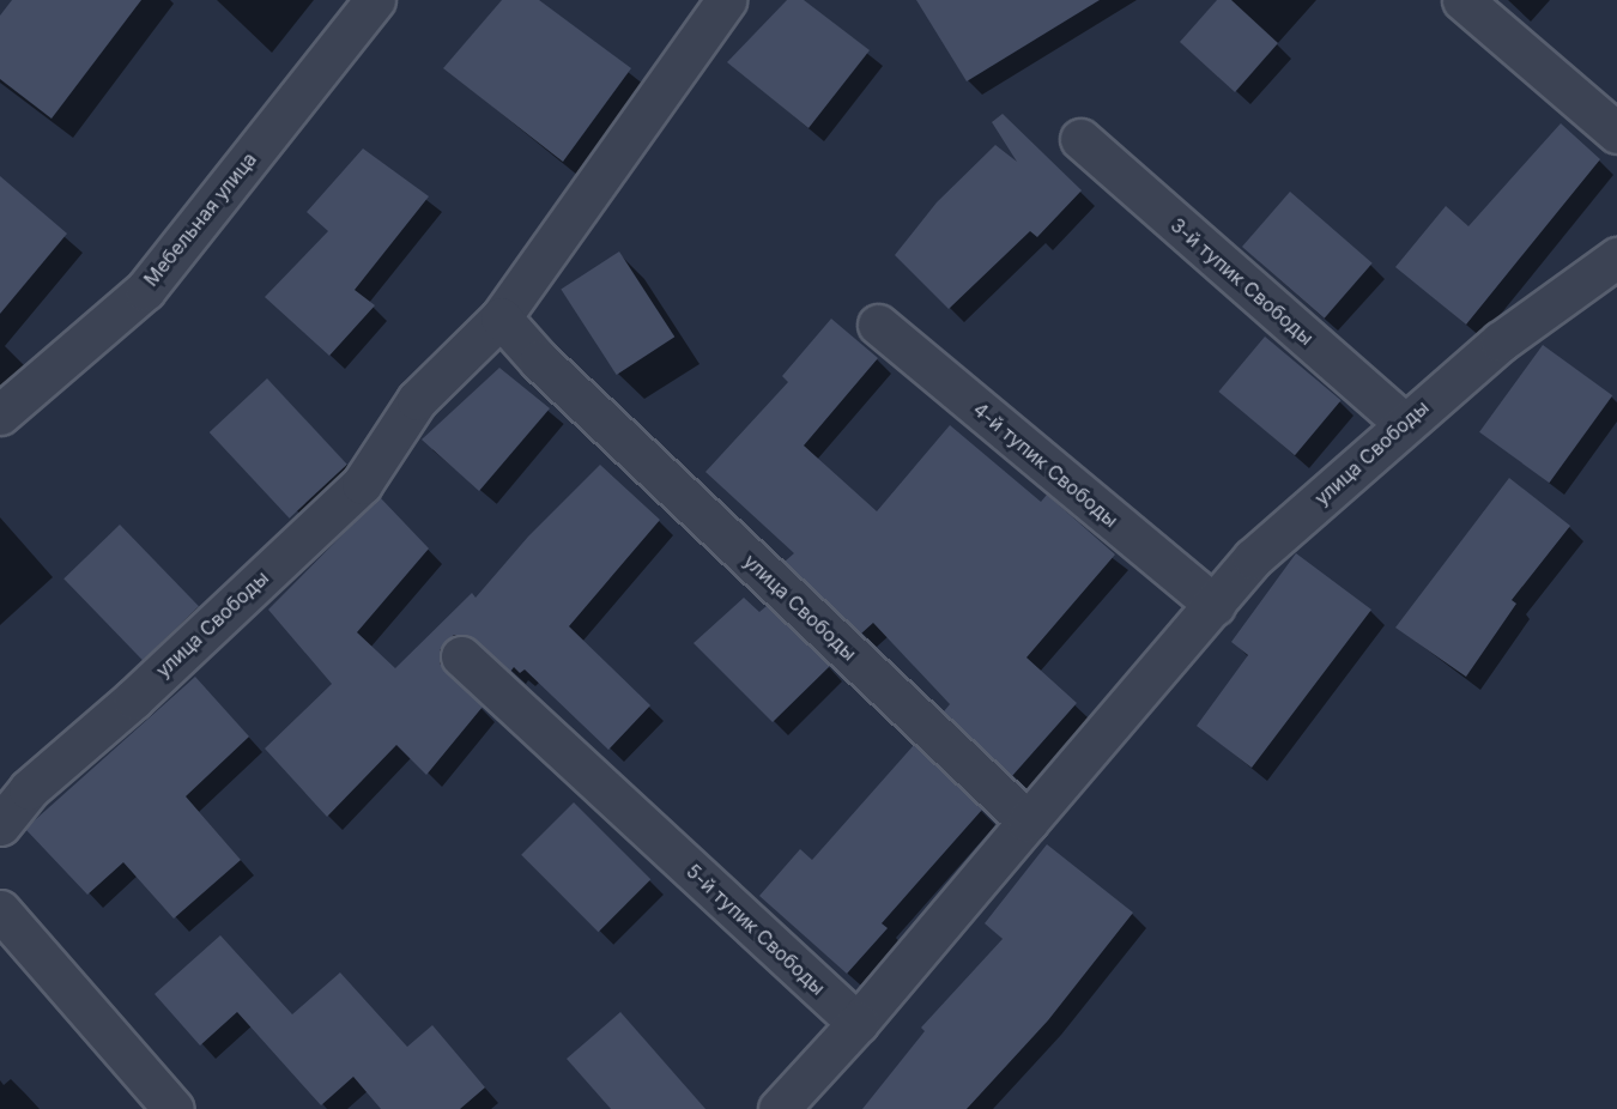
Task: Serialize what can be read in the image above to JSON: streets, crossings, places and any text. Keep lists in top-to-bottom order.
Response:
{
  "streets": {
    "street": [
      "Мебельная улица",
      "3-й тупик Свободы",
      "улица Свободы",
      "4-й тупик Свободы",
      "5-й тупик Свободы"
    ]
  },
  "crossings": [
    ["3-й тупик Свободы", "улица Свободы"],
    ["улица Свободы", "4-й тупик Свободы"]
  ]
}
